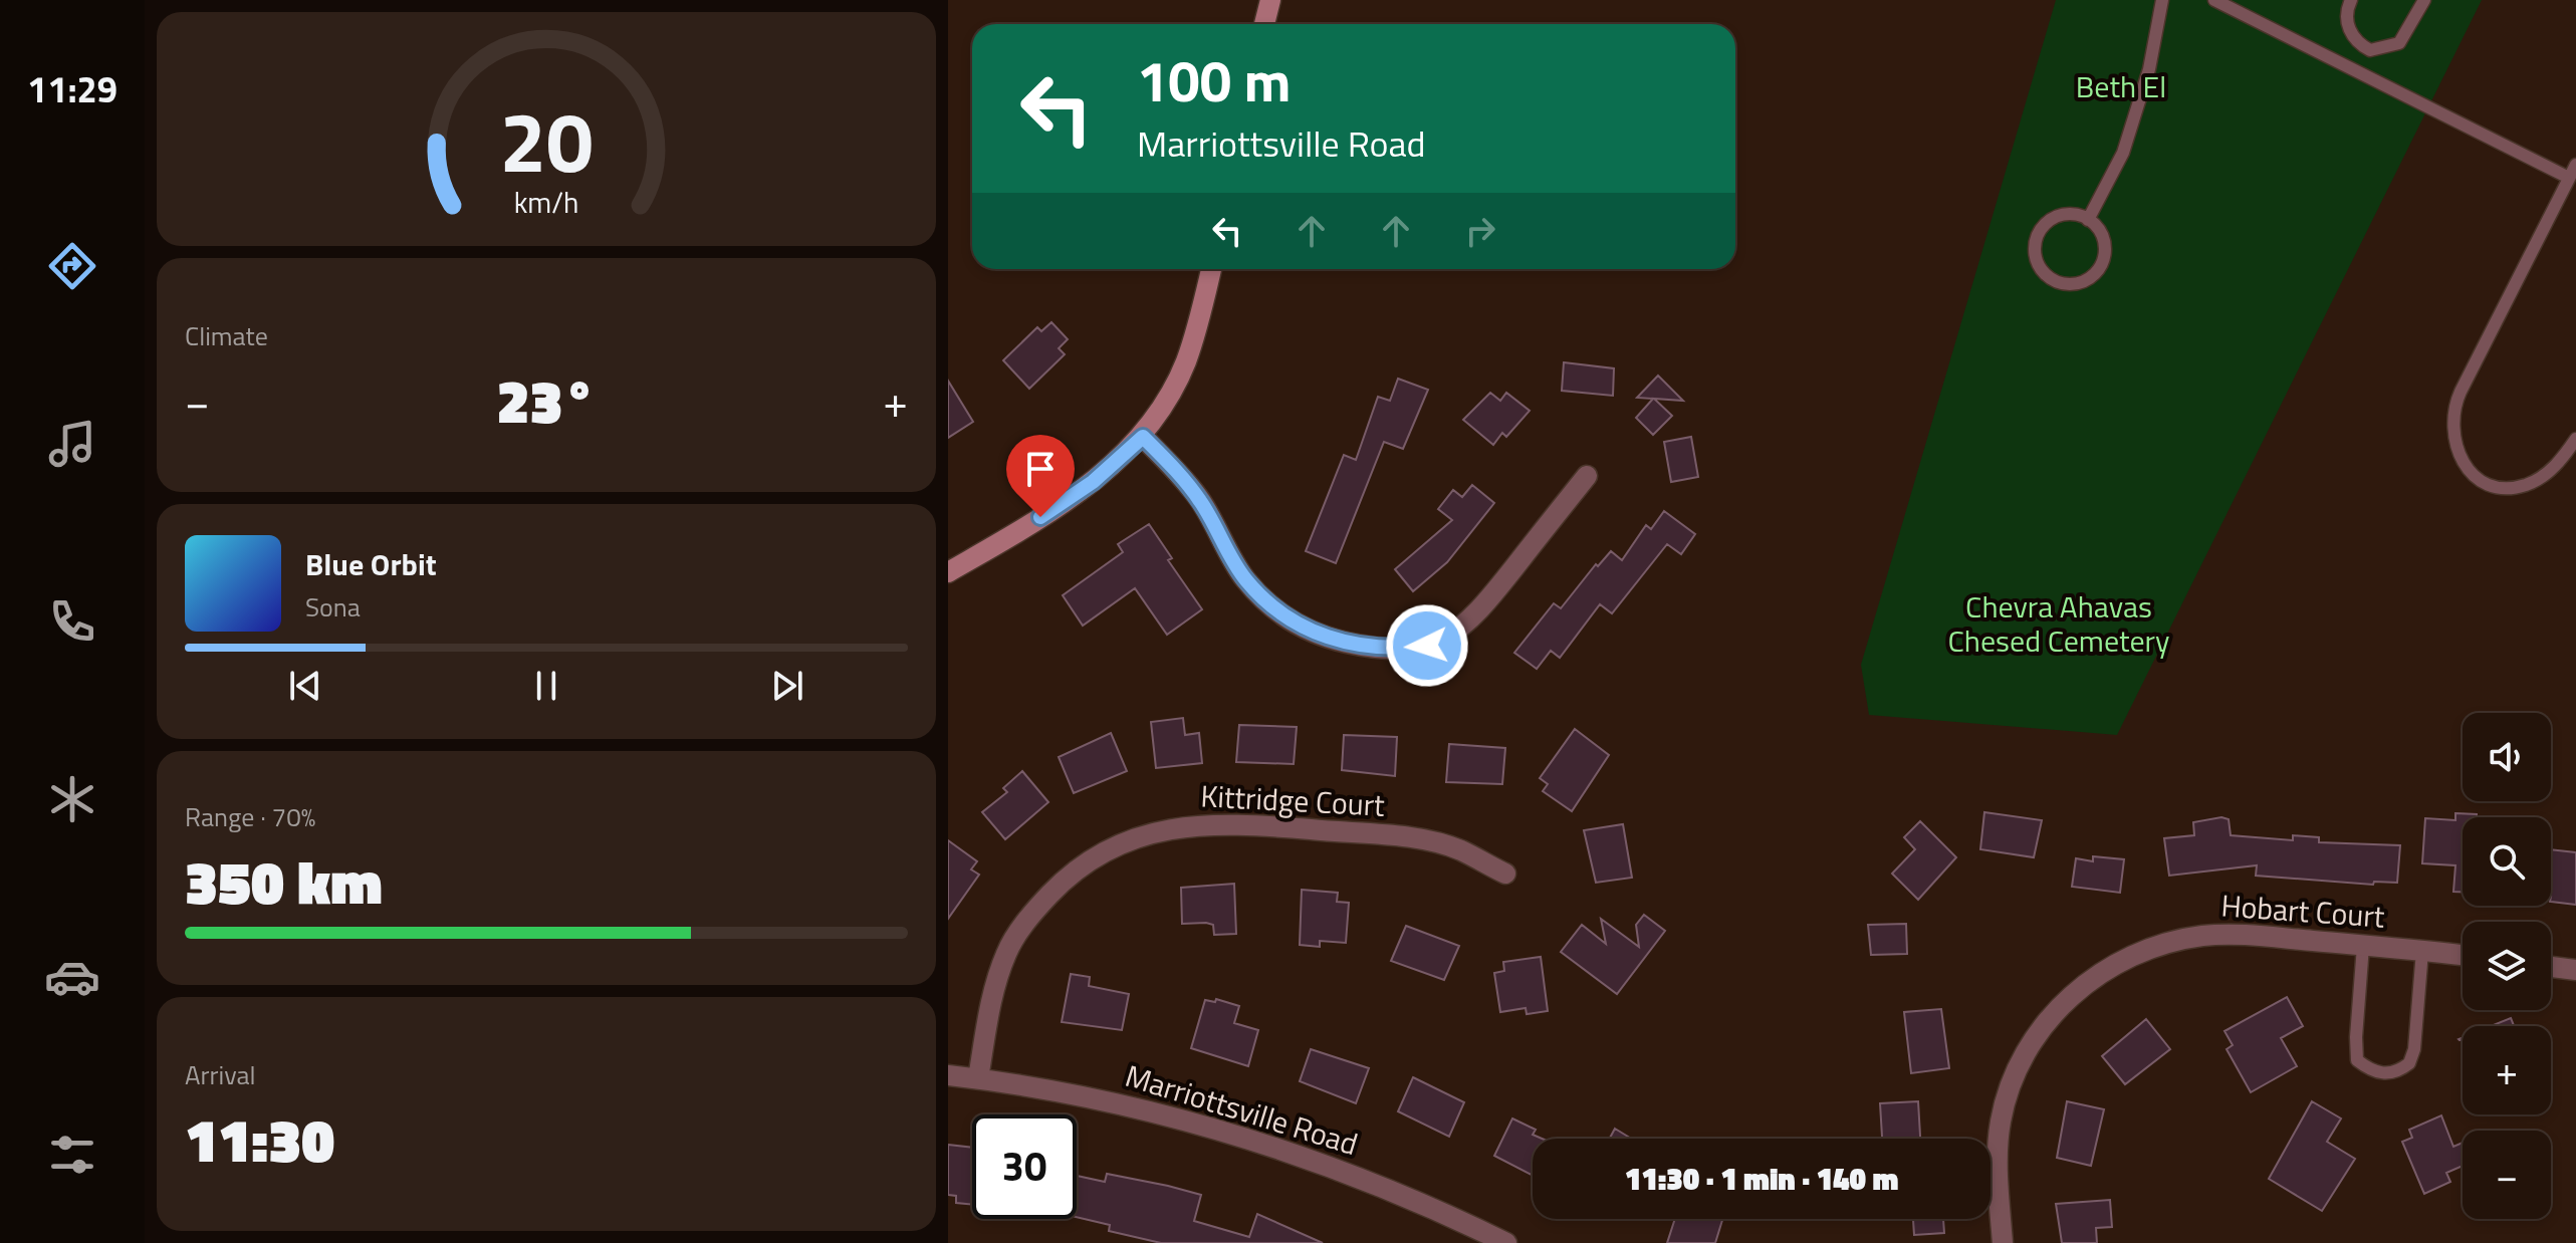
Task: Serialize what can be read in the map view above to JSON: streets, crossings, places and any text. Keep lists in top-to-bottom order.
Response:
{
  "streets": {
    "street": ["Kittridge Court", "Hobart Court", "Marriottsville Road"]
  },
  "crossings": [
    ["Kittridge Court", "Marriottsville Road"]
  ],
  "parks": ["Beth El", "Chevra Ahavas Chesed Cemetery"],
  "page": {
    "tabs": "11:29",
    "turn": ["100 m", "Marriottsville Road"],
    "tile": [
      "Climate",
      ["Range · 70%", "350 km"],
      ["Arrival", "11:30"]
    ],
    "heat": ["−", "23°", "+"],
    "song": ["Blue Orbit", "Sona"],
    "map_buttons": ["+", "−"],
    "limit": "30",
    "trip": "11:30 · 1 min · 140 m",
    "gauge": ["20", "km/h"]
  }
}
